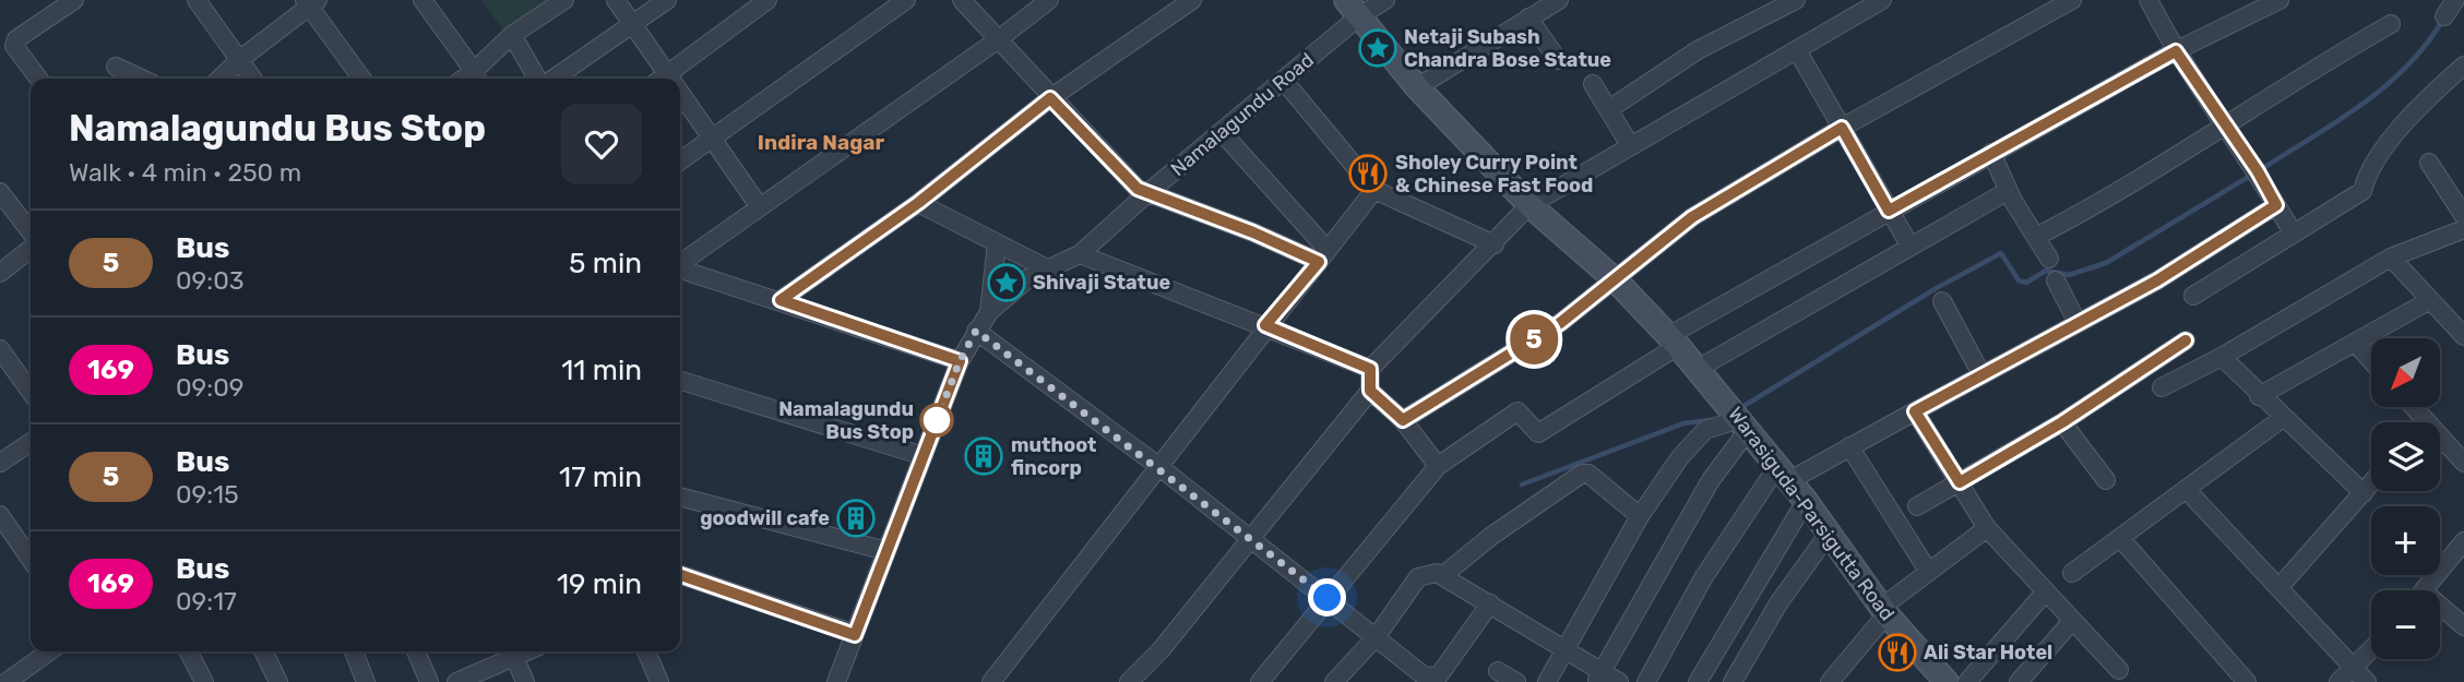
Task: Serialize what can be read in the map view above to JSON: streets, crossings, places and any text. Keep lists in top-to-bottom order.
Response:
{
  "streets": {
    "street": ["Namalagundu Road", "Warasiguda-Parsigutta Road"]
  },
  "crossings": [
    ["Namalagundu Road", "Warasiguda-Parsigutta Road"]
  ],
  "districts": ["Indira Nagar"],
  "places": {
    "place": ["Netaji Subash Chandra Bose Statue", "Shivaji Statue"],
    "restaurant": ["Sholey Curry Point & Chinese Fast Food", "Ali Star Hotel"],
    "other": ["Namalagundu Bus Stop"],
    "building": ["muthoot fincorp", "goodwill cafe"]
  },
  "lines": ["bus line 5"],
  "north": "bottom left",
  "page": {
    "on_map": "5",
    "heading": ["Namalagundu Bus Stop", "Walk · 4 min · 250 m"],
    "list": [
      {
        "mark": "5",
        "name": "Bus",
        "note": "09:03",
        "value": "5 min"
      },
      {
        "mark": "169",
        "name": "Bus",
        "note": "09:09",
        "value": "11 min"
      },
      {
        "mark": "5",
        "name": "Bus",
        "note": "09:15",
        "value": "17 min"
      },
      {
        "mark": "169",
        "name": "Bus",
        "note": "09:17",
        "value": "19 min"
      }
    ],
    "map_buttons": ["+", "−"]
  }
}
